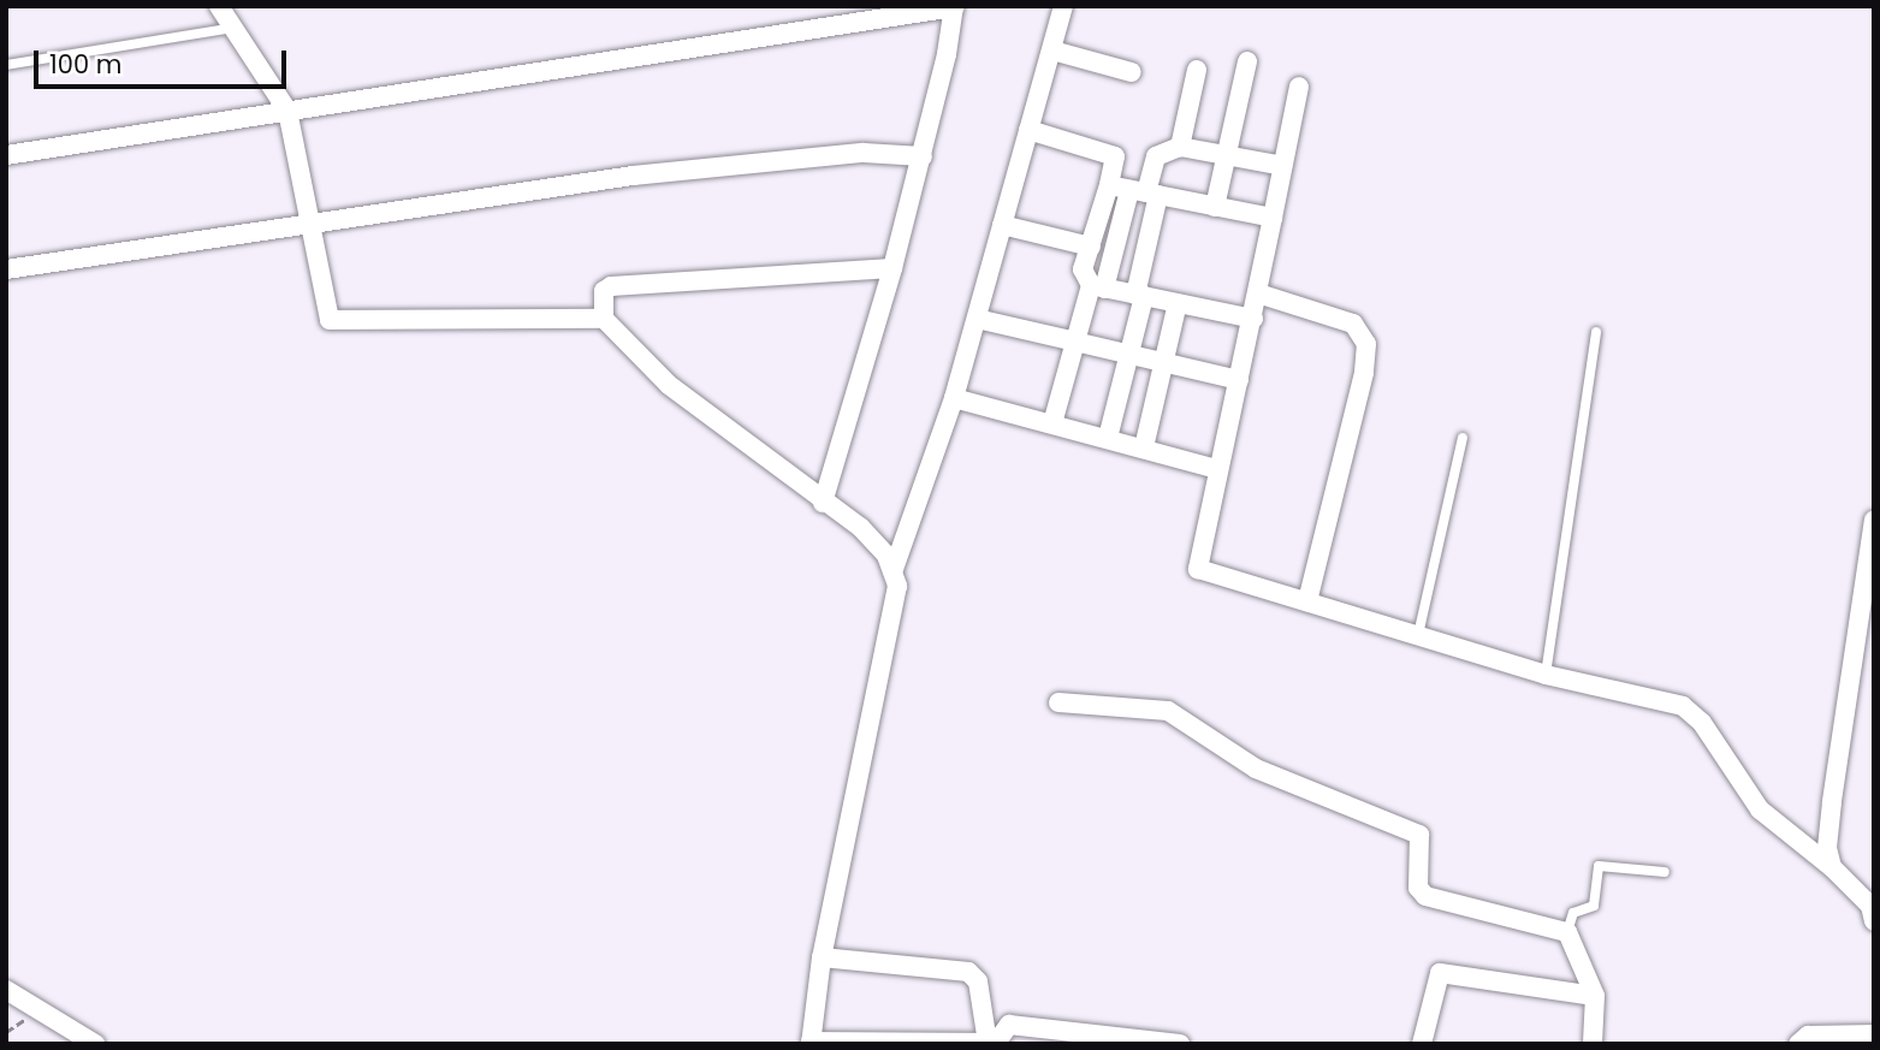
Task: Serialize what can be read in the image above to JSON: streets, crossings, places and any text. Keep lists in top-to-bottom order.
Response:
{
  "scale_bar": "100 m"
}
